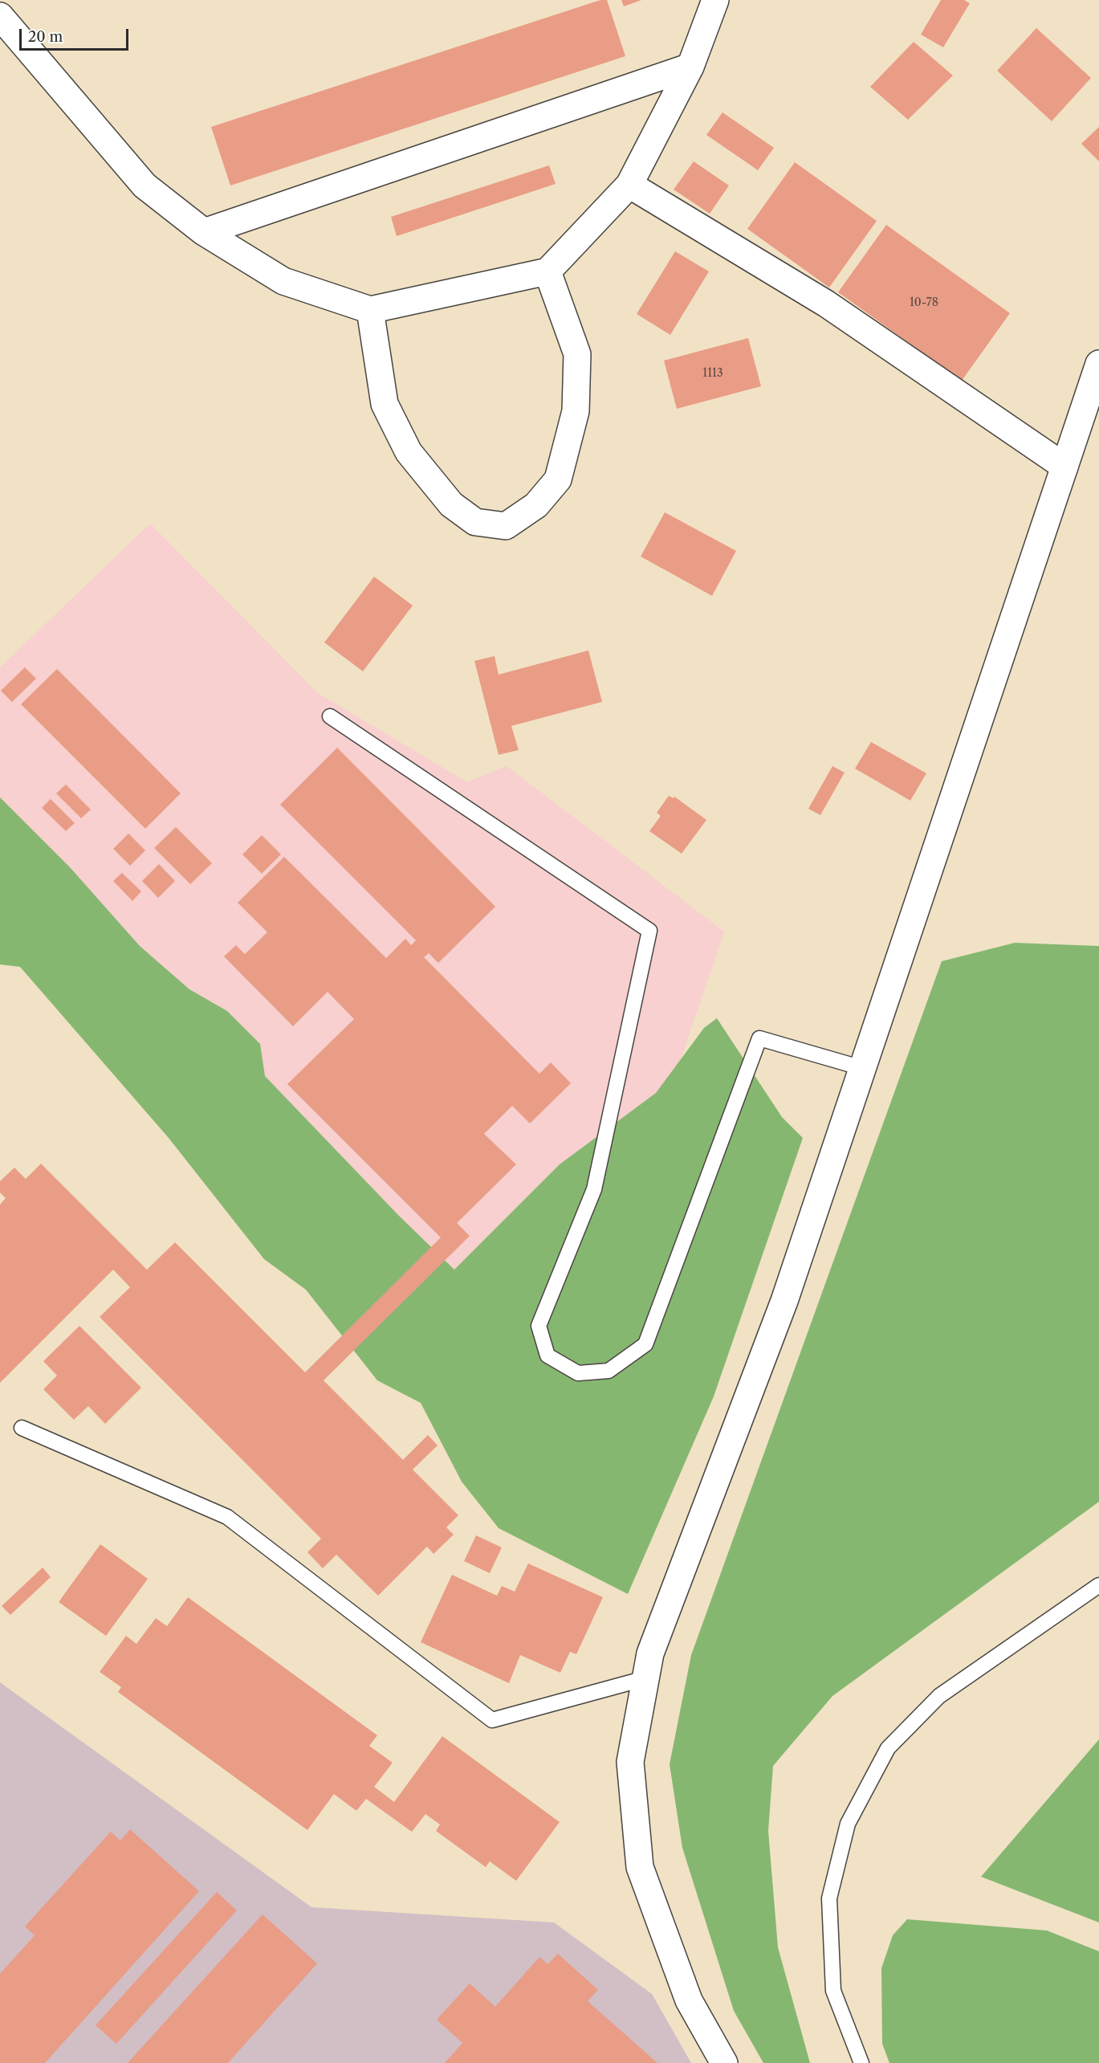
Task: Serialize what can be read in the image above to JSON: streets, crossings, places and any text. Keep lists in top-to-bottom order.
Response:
{
  "house_numbers": ["10-78", "1113"],
  "scale_bar": "20 m"
}
